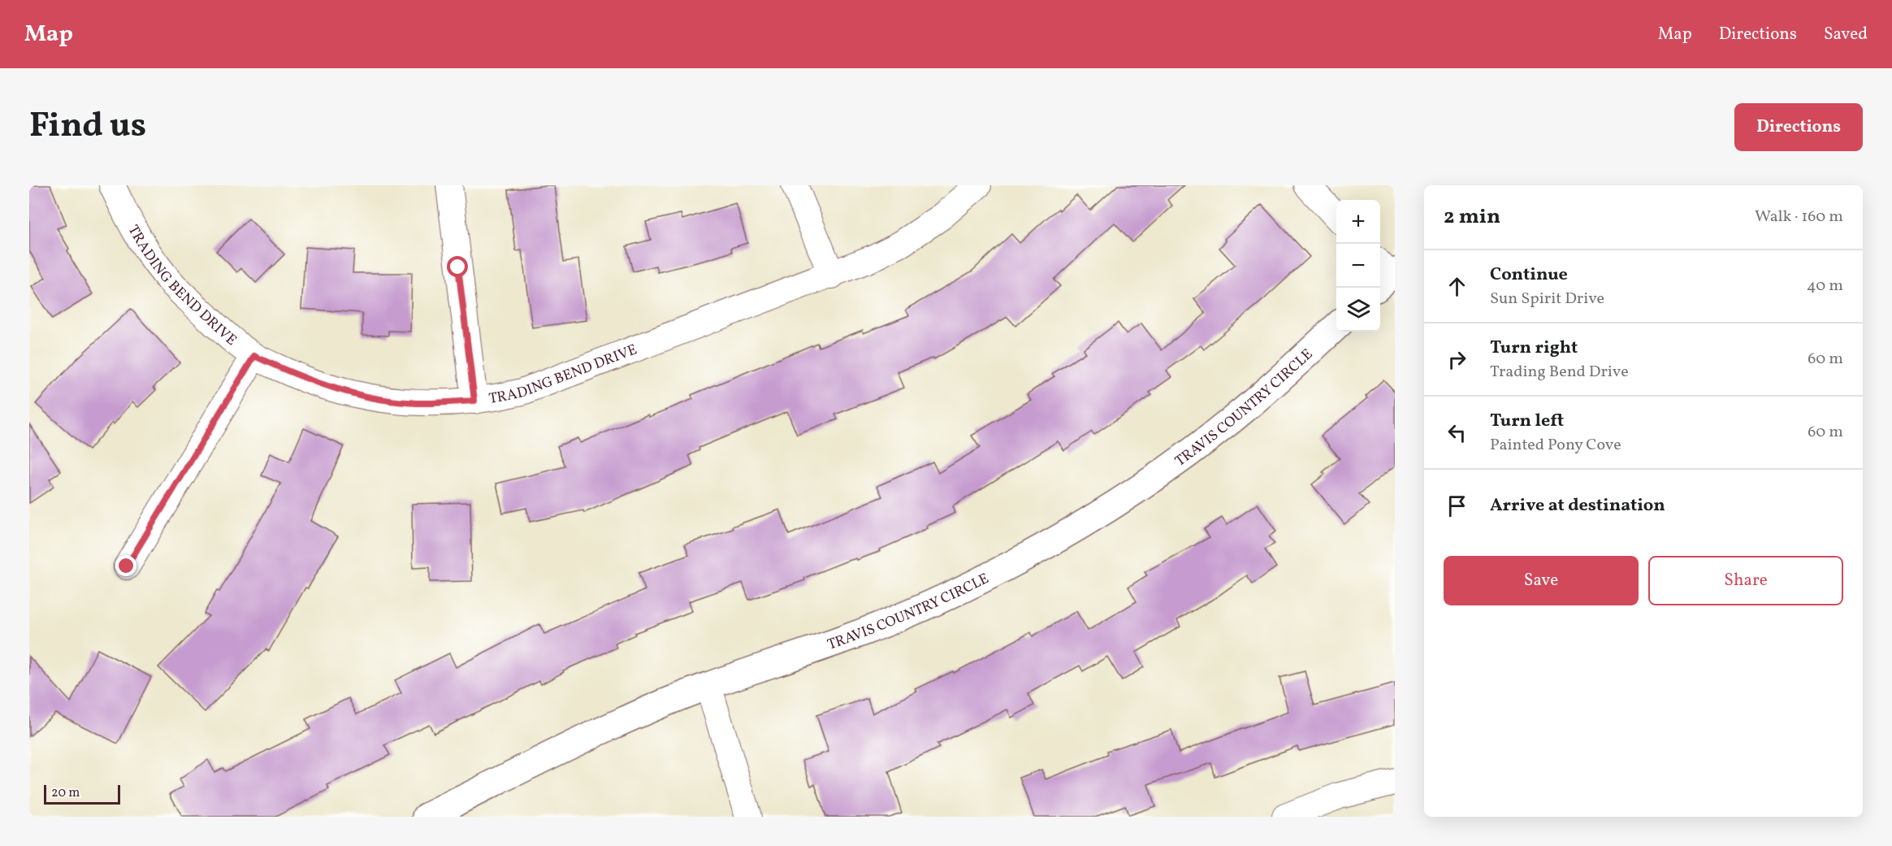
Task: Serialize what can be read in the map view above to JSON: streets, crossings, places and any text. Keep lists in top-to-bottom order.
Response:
{
  "streets": {
    "street": ["TRADING BEND DRIVE", "TRAVIS COUNTRY CIRCLE"]
  },
  "scale_bar": "20 m",
  "page": {
    "header": "Map",
    "nav": ["Map", "Directions", "Saved"],
    "title": "Find us",
    "buttons": [
      "Directions",
      ["Save", "Share"]
    ],
    "heading": ["2 min", "Walk · 160 m"],
    "map_buttons": ["+", "−"],
    "list": [
      ["Continue", "Sun Spirit Drive", "40 m"],
      ["Turn right", "Trading Bend Drive", "60 m"],
      ["Turn left", "Painted Pony Cove", "60 m"],
      "Arrive at destination"
    ],
    "scale": "20 m"
  }
}
